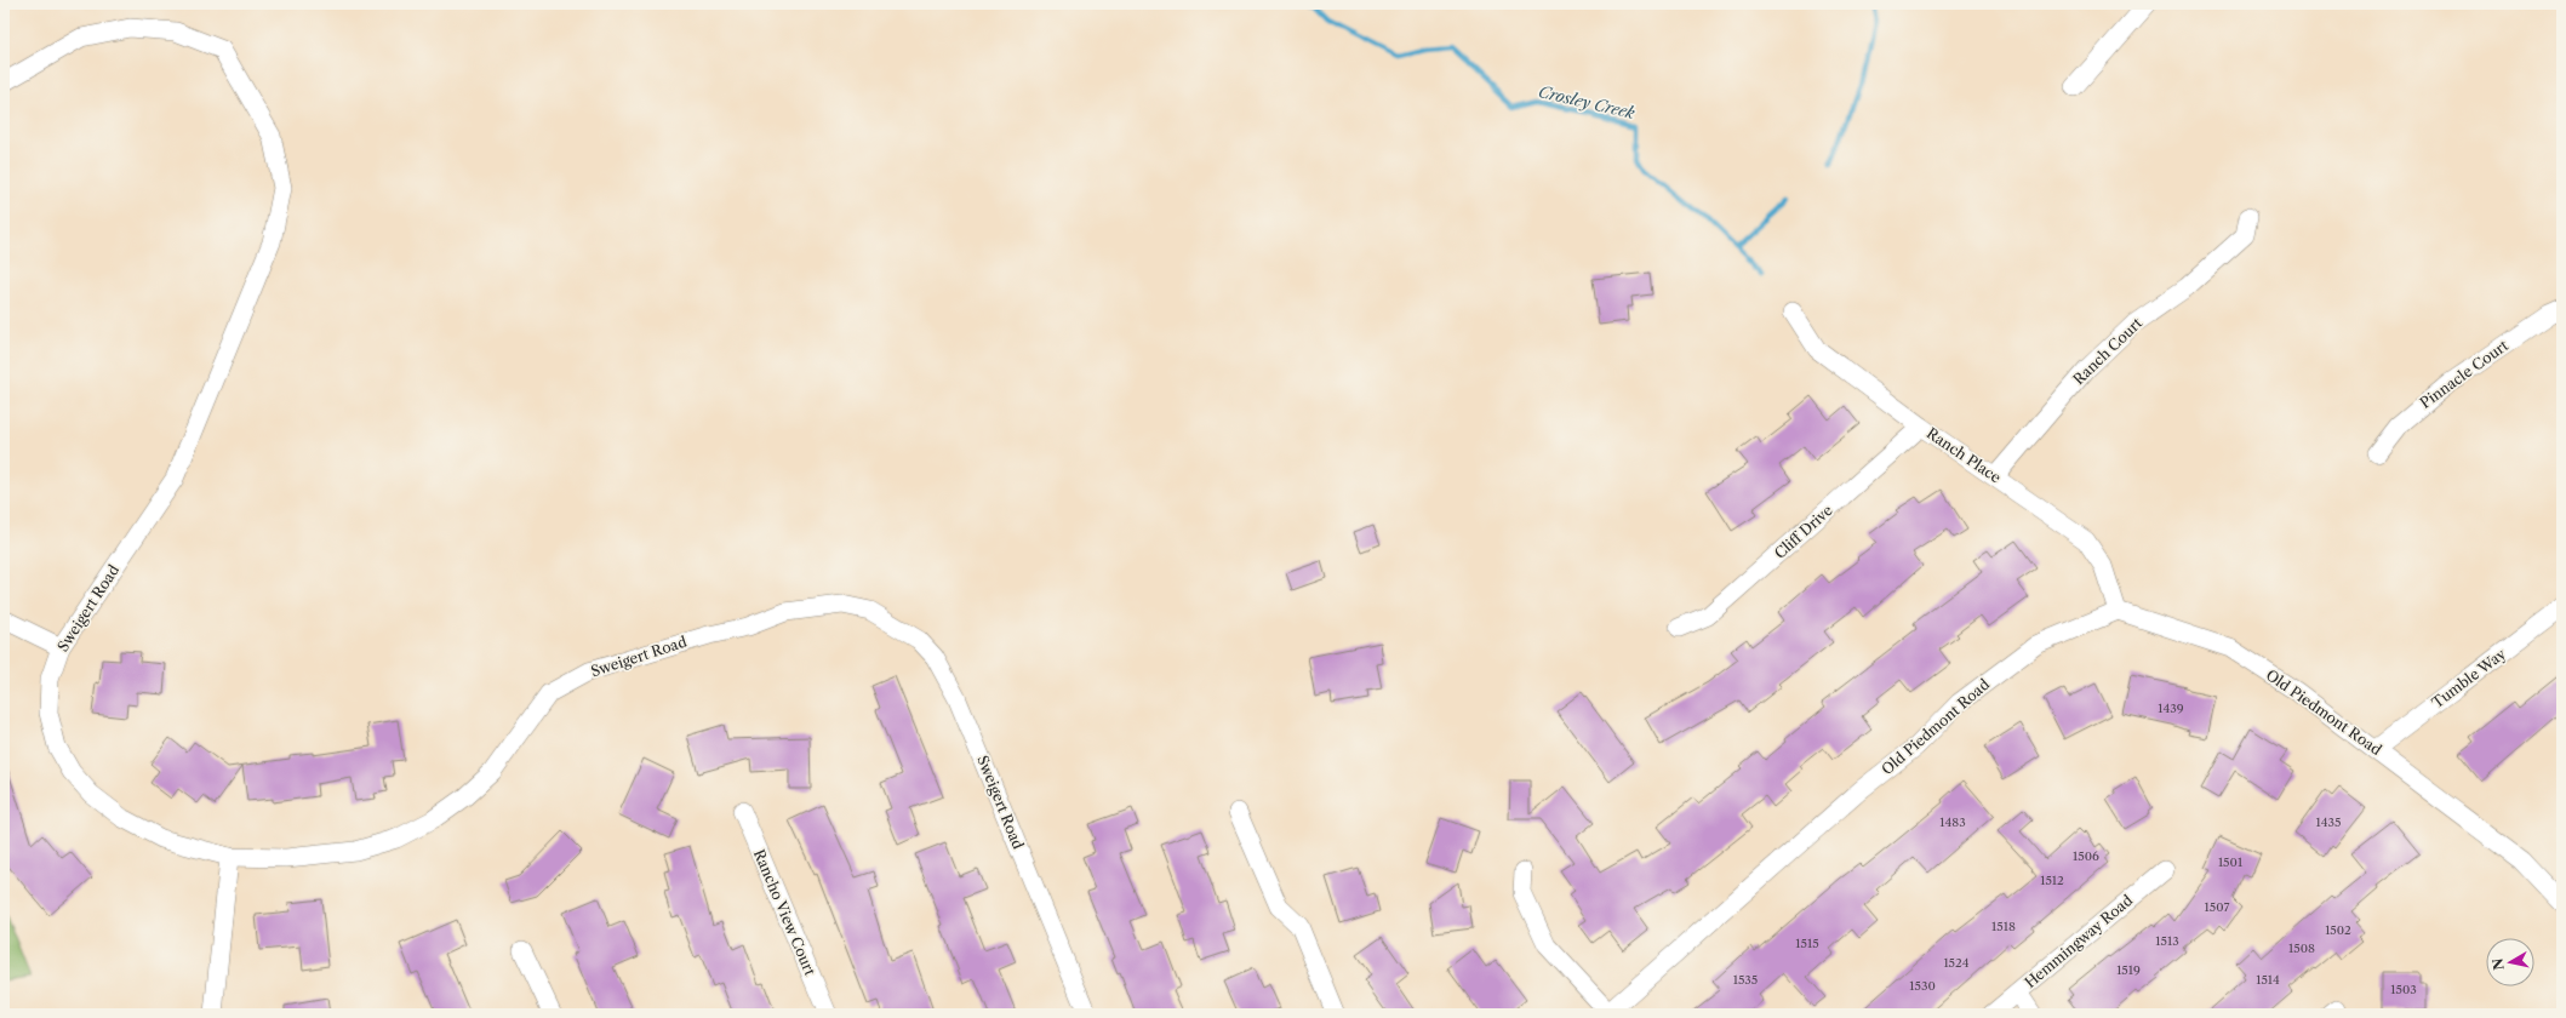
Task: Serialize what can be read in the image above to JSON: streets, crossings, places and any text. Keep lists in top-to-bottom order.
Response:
{
  "streets": {
    "street": [
      "Ranch Court",
      "Pinnacle Court",
      "Ranch Place",
      "Cliff Drive",
      "Sweigert Road",
      "Tumble Way",
      "Old Piedmont Road",
      "Rancho View Court",
      "Hemmingway Road"
    ]
  },
  "crossings": [
    ["Ranch Court", "Ranch Place"],
    ["Ranch Place", "Cliff Drive"],
    ["Ranch Place", "Old Piedmont Road"],
    ["Tumble Way", "Old Piedmont Road"]
  ],
  "water": ["Crosley Creek"],
  "house_numbers": [
    "1439",
    "1483",
    "1435",
    "1506",
    "1501",
    "1512",
    "1507",
    "1518",
    "1502",
    "1513",
    "1515",
    "1508",
    "1524",
    "1519",
    "1535",
    "1514",
    "1530",
    "1503"
  ],
  "north": "left"
}
